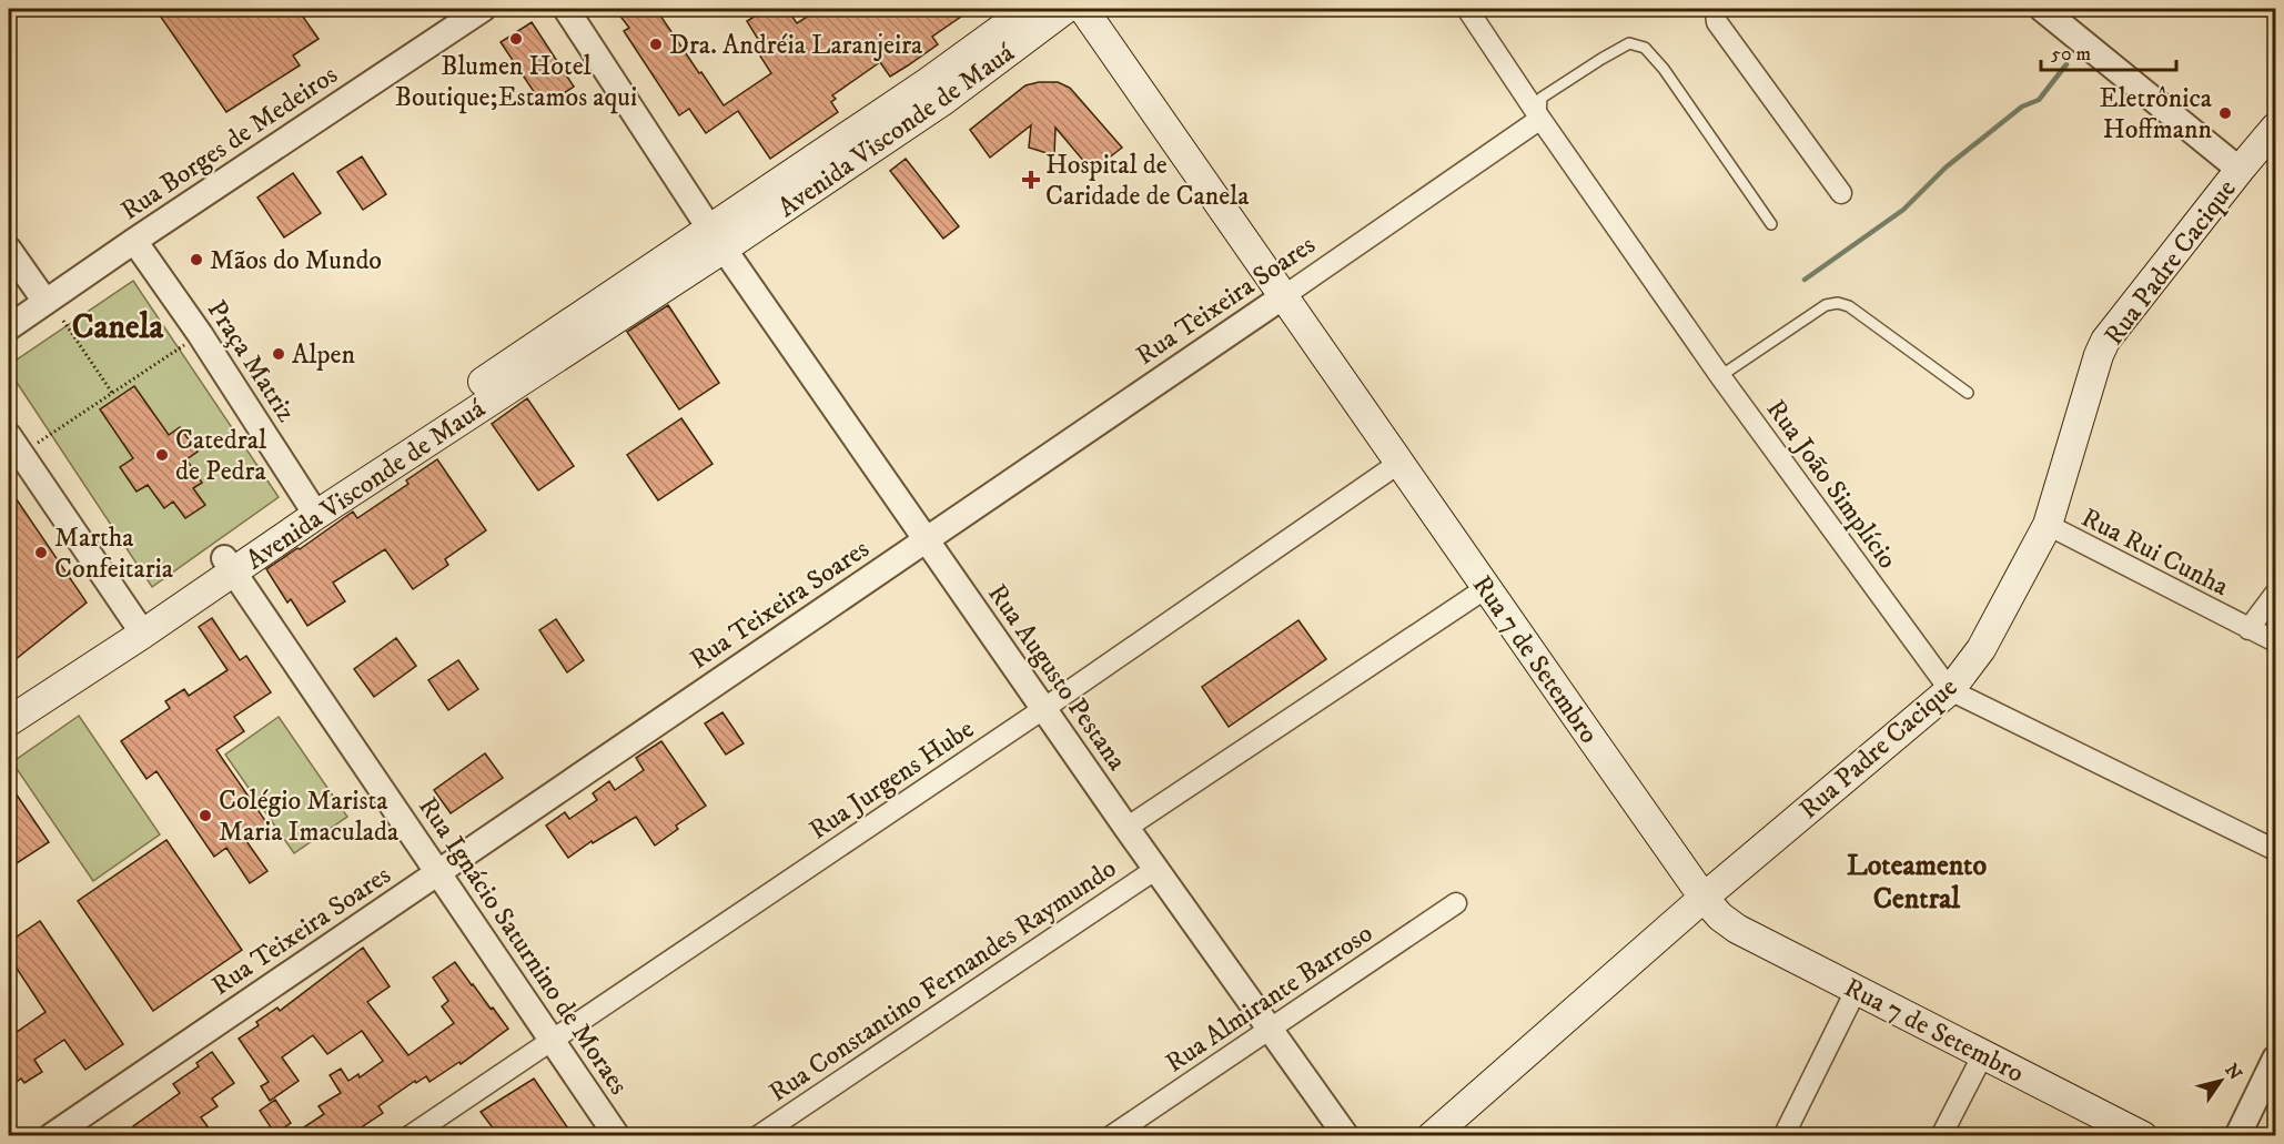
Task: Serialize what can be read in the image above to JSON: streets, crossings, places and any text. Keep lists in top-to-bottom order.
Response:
{
  "streets": {
    "main road": ["Avenida Visconde de Mauá", "Rua Padre Cacique", "Rua 7 de Setembro"],
    "street": [
      "Rua Borges de Medeiros",
      "Rua Teixeira Soares",
      "Praça Matriz",
      "Rua João Simplício",
      "Rua Rui Cunha",
      "Rua Augusto Pestana",
      "Rua Jurgens Hube",
      "Rua Ignácio Saturnino de Moraes",
      "Rua Constantino Fernandes Raymundo",
      "Rua Almirante Barroso"
    ]
  },
  "crossings": [
    ["Avenida Visconde de Mauá", "Praça Matriz"],
    ["Avenida Visconde de Mauá", "Rua Augusto Pestana"],
    ["Avenida Visconde de Mauá", "Rua Ignácio Saturnino de Moraes"],
    ["Rua Borges de Medeiros", "Praça Matriz"],
    ["Rua Padre Cacique", "Rua João Simplício"],
    ["Rua Padre Cacique", "Rua Rui Cunha"],
    ["Rua Padre Cacique", "Rua 7 de Setembro"],
    ["Rua Teixeira Soares", "Rua João Simplício"],
    ["Rua Teixeira Soares", "Rua 7 de Setembro"],
    ["Rua Teixeira Soares", "Rua Augusto Pestana"],
    ["Rua Teixeira Soares", "Rua Ignácio Saturnino de Moraes"],
    ["Rua 7 de Setembro", "Rua Jurgens Hube"],
    ["Rua Augusto Pestana", "Rua Jurgens Hube"],
    ["Rua Augusto Pestana", "Rua Constantino Fernandes Raymundo"],
    ["Rua Augusto Pestana", "Rua Almirante Barroso"],
    ["Rua Jurgens Hube", "Rua Ignácio Saturnino de Moraes"]
  ],
  "districts": ["Canela", "Loteamento Central"],
  "places": {
    "other": [
      "Blumen Hotel Boutique;Estamos aqui",
      "Dra. Andréia Laranjeira",
      "Eletrônica Hoffmann",
      "Mãos do Mundo",
      "Alpen",
      "Catedral de Pedra",
      "Martha Confeitaria",
      "Colégio Marista Maria Imaculada"
    ],
    "health": ["Hospital de Caridade de Canela"]
  },
  "scale_bar": "50 m",
  "north": "top right"
}
